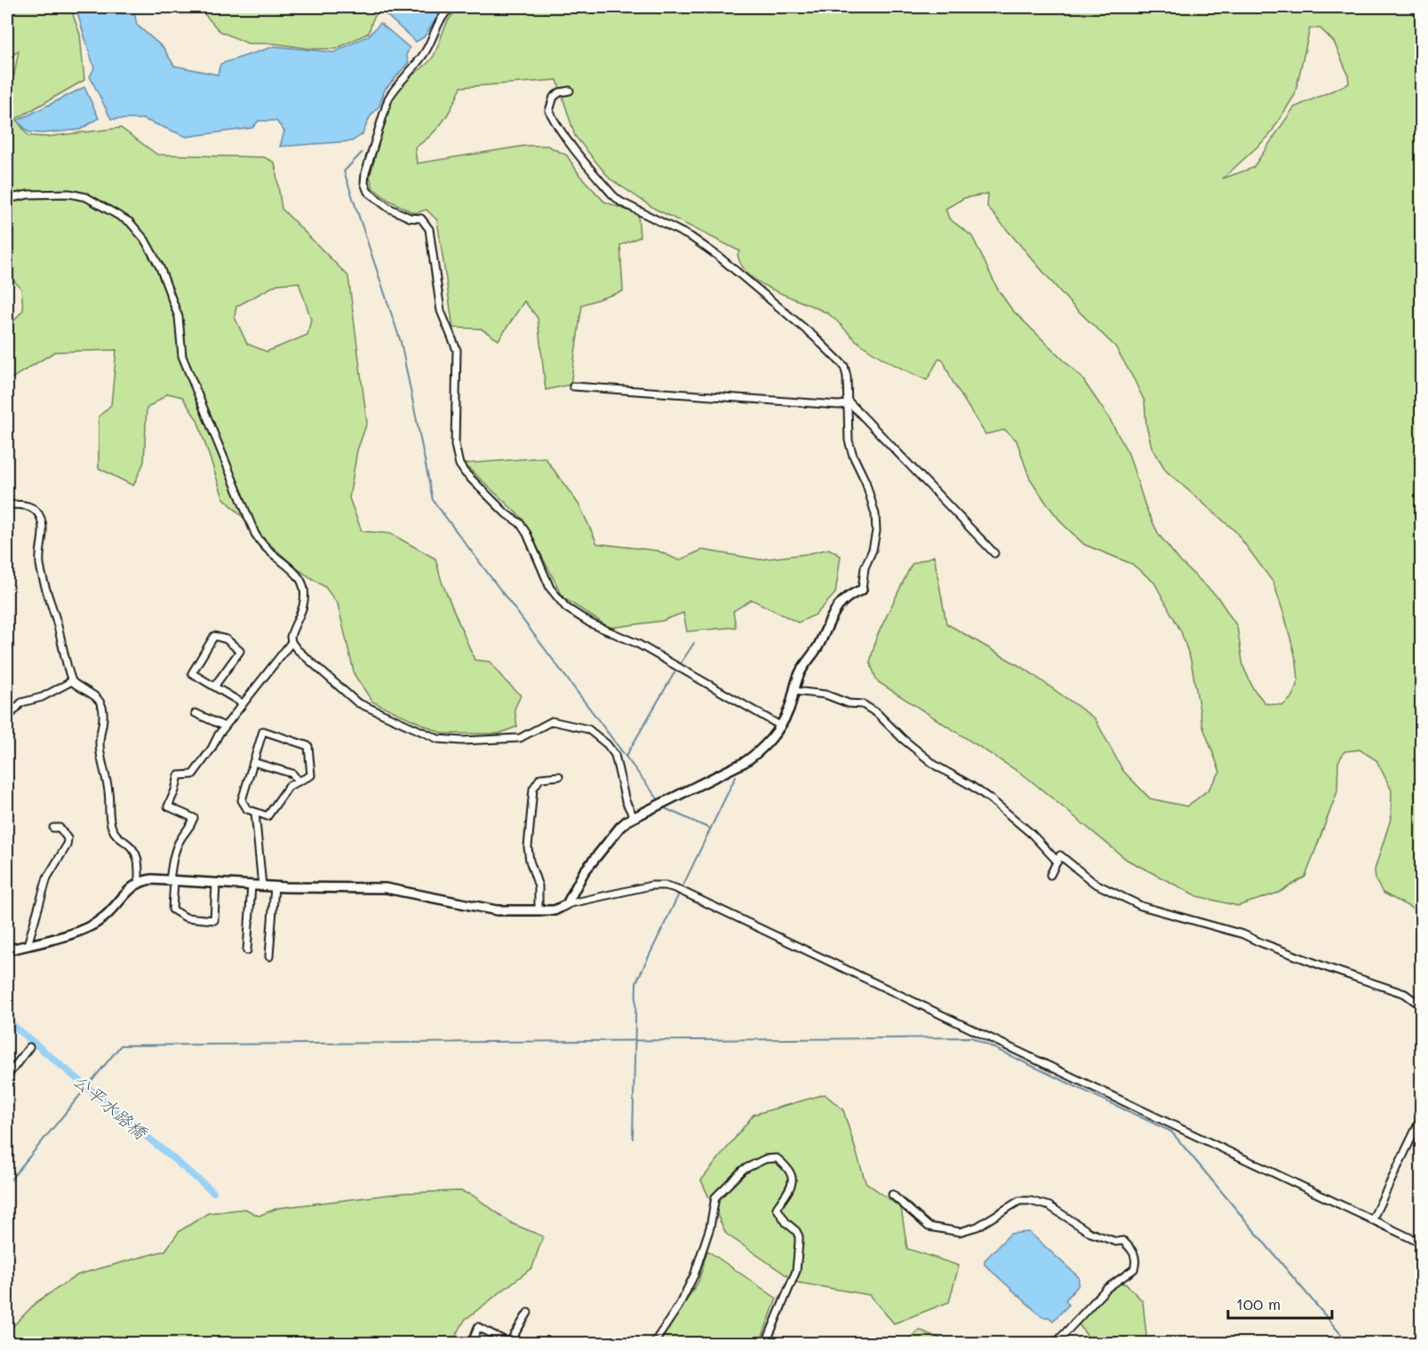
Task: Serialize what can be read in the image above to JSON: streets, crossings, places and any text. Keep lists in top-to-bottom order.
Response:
{
  "water": ["公平水路橋"],
  "scale_bar": "100 m"
}
